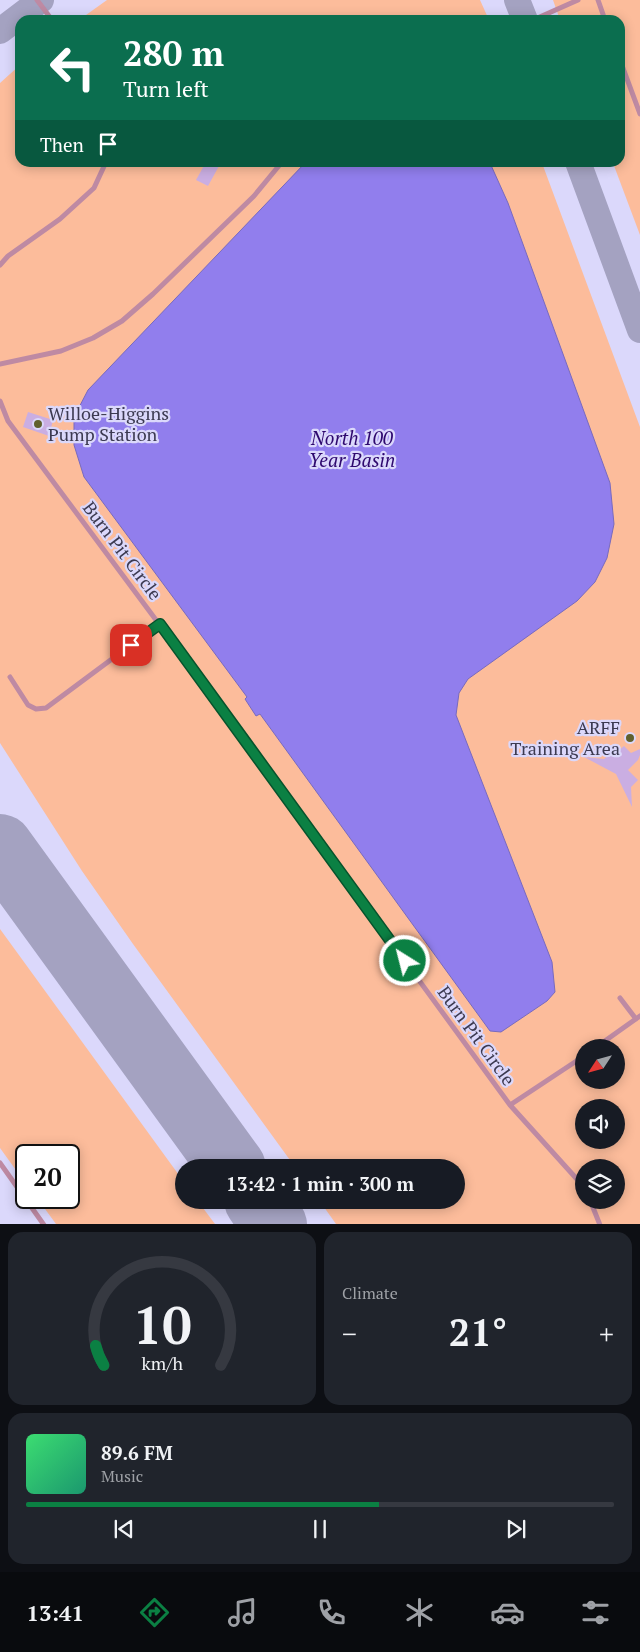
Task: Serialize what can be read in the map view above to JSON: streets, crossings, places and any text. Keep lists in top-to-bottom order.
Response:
{
  "streets": {
    "lane": ["Burn Pit Circle"]
  },
  "water": ["North 100 Year Basin"],
  "places": ["Willoe-Higgins Pump Station", "ARFF Training Area"],
  "north": "bottom left",
  "page": {
    "turn": ["280 m", "Turn left"],
    "then": "Then",
    "limit": "20",
    "trip": "13:42 · 1 min · 300 m",
    "tile": "Climate",
    "heat": ["−", "21°", "+"],
    "song": ["89.6 FM", "Music"],
    "tabs": "13:41",
    "gauge": ["10", "km/h"]
  }
}
